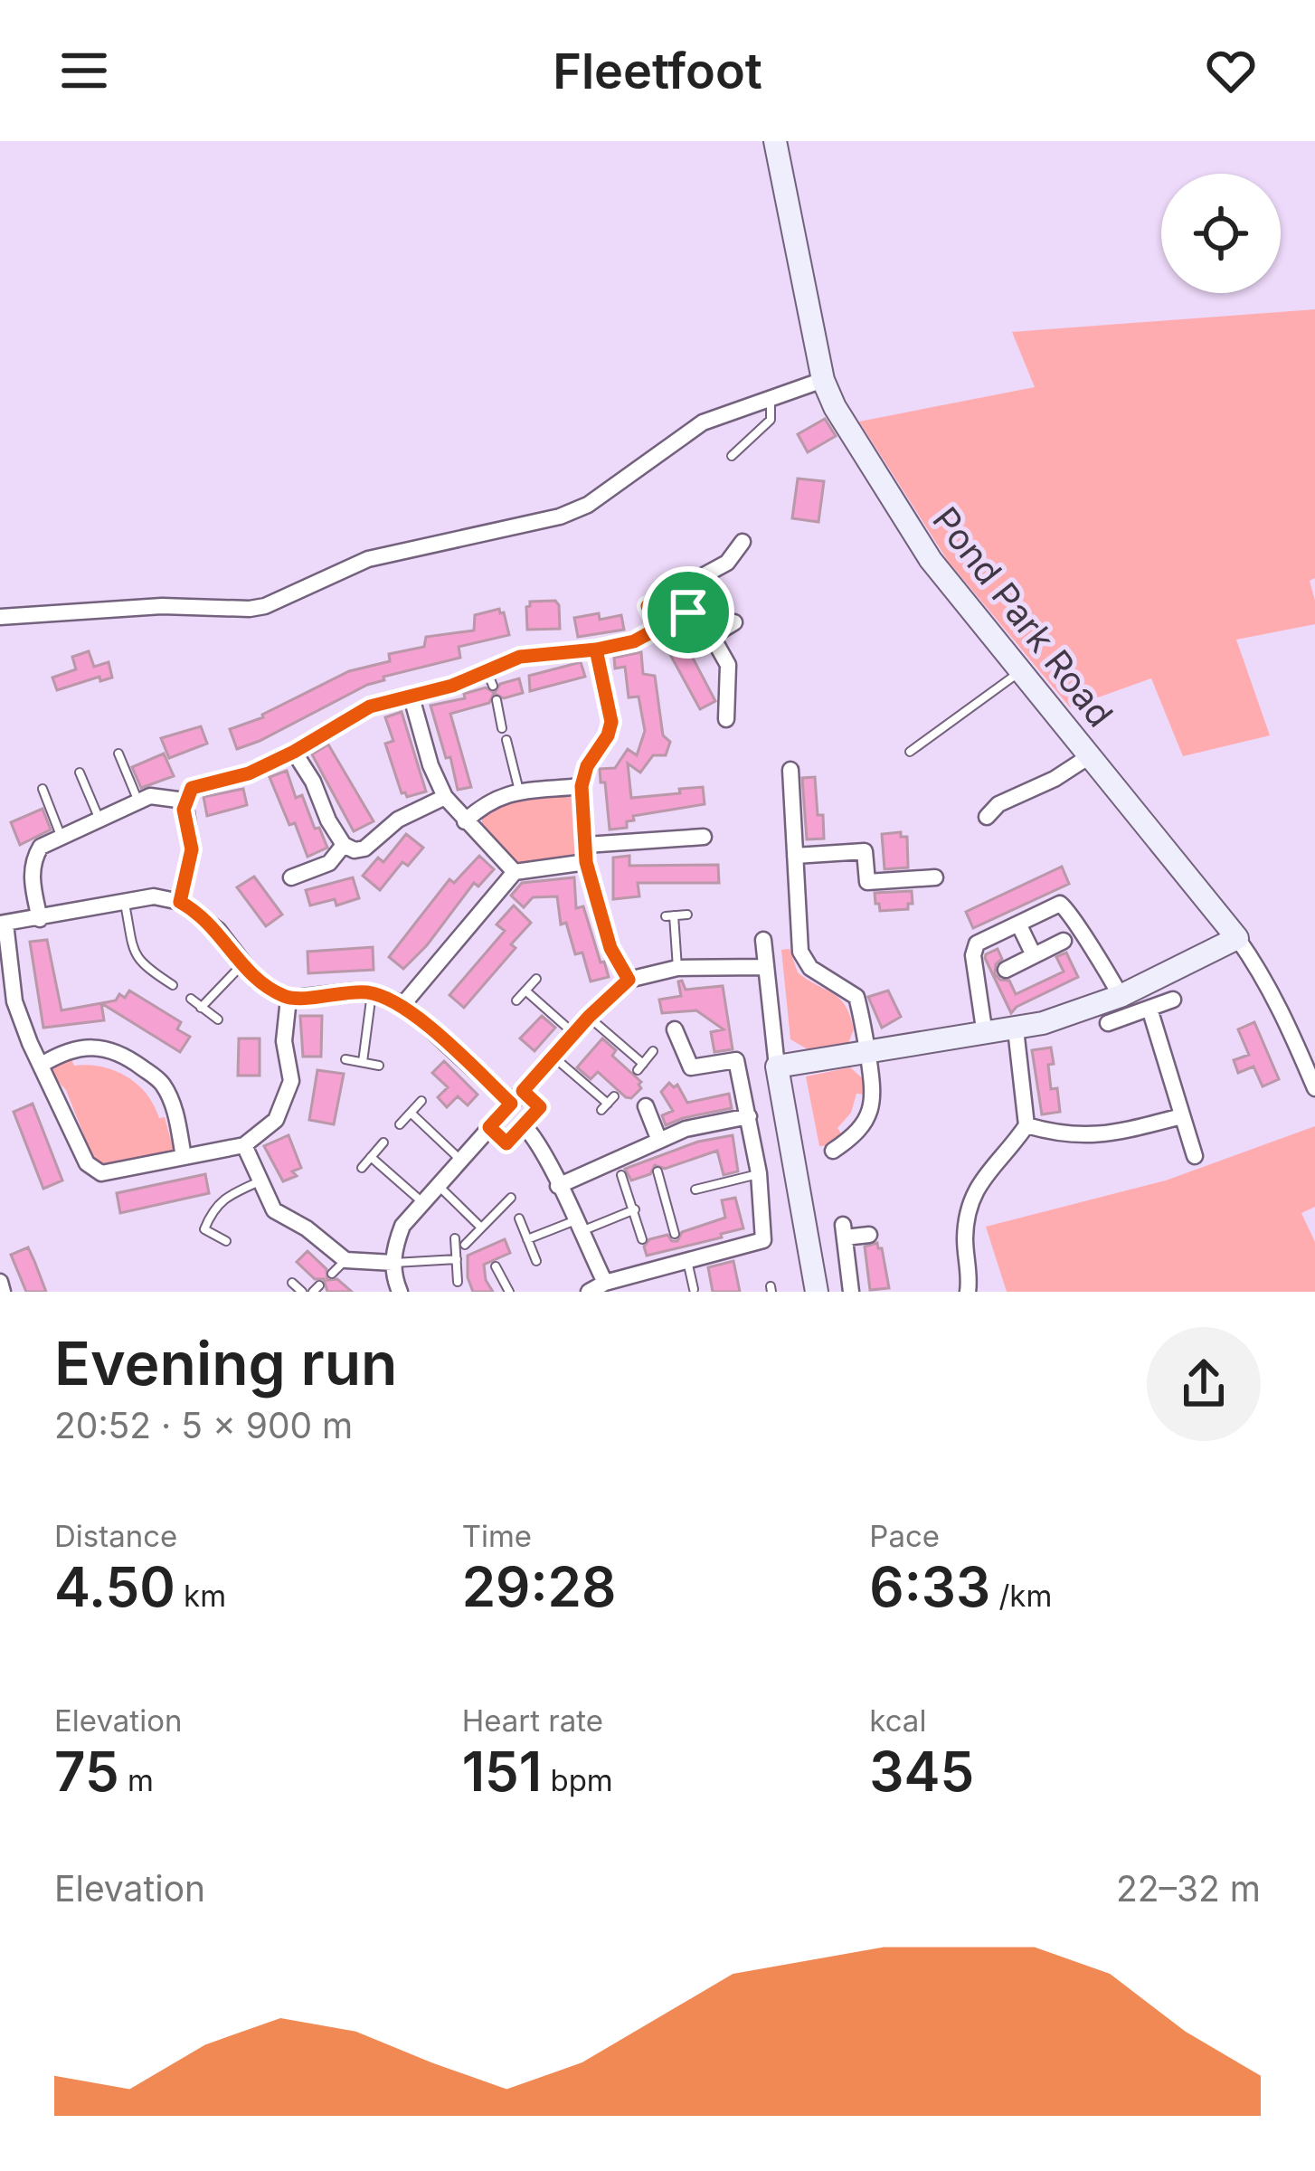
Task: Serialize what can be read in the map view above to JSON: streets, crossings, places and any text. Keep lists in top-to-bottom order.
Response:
{
  "streets": {
    "main road": ["Pond Park Road"]
  },
  "page": {
    "header": "Fleetfoot",
    "heading": ["Evening run", "20:52 · 5 × 900 m"],
    "stats": [
      ["Distance", "4.50 km"],
      ["Time", "29:28"],
      ["Pace", "6:33 /km"],
      ["Elevation", "75 m"],
      ["Heart rate", "151 bpm"],
      ["kcal", "345"]
    ],
    "chart": ["Elevation", "22–32 m"]
  }
}
